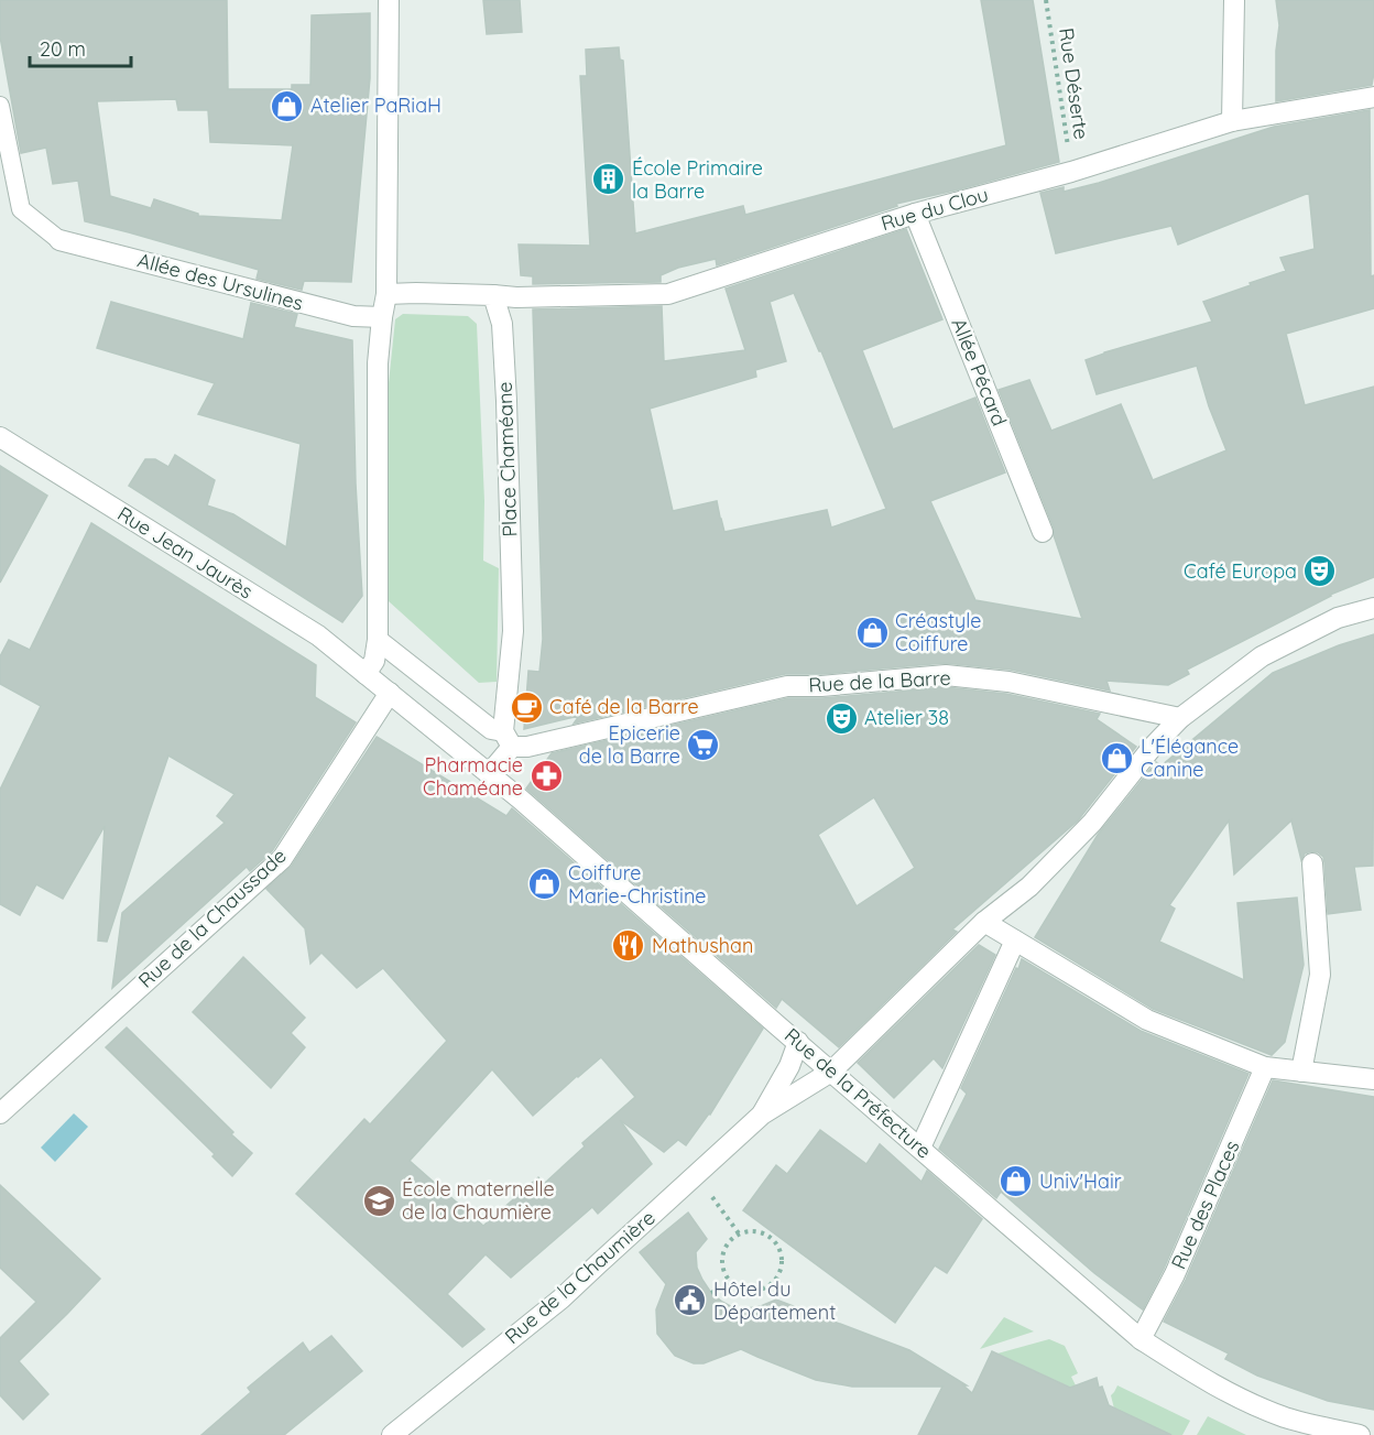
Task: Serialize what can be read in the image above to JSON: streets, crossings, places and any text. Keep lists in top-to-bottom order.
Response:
{
  "streets": {
    "street": [
      "Rue du Clou",
      "Allée des Ursulines",
      "Allée Pécard",
      "Place Chaméane",
      "Rue Jean Jaurès",
      "Rue de la Barre",
      "Rue de la Chaussade",
      "Rue de la Préfecture",
      "Rue des Places",
      "Rue de la Chaumière"
    ],
    "path": ["Rue Déserte"]
  },
  "crossings": [
    ["Rue Déserte", "Rue du Clou"],
    ["Rue du Clou", "Allée Pécard"],
    ["Rue du Clou", "Place Chaméane"],
    ["Place Chaméane", "Rue de la Barre"],
    ["Rue de la Barre", "Rue de la Chaumière"],
    ["Rue de la Chaussade", "Rue de la Préfecture"],
    ["Rue de la Préfecture", "Rue des Places"],
    ["Rue de la Préfecture", "Rue de la Chaumière"]
  ],
  "places": {
    "shop": [
      "Atelier PaRiaH",
      "Créastyle Coiffure",
      "L'Élégance Canine",
      "Coiffure Marie-Christine",
      "Univ'Hair"
    ],
    "building": ["École Primaire la Barre"],
    "theatre": ["Café Europa", "Atelier 38"],
    "cafe": ["Café de la Barre"],
    "supermarket": ["Epicerie de la Barre"],
    "pharmacy": ["Pharmacie Chaméane"],
    "restaurant": ["Mathushan"],
    "school or university": ["École maternelle de la Chaumière"],
    "public building": ["Hôtel du Département"]
  },
  "scale_bar": "20 m"
}
